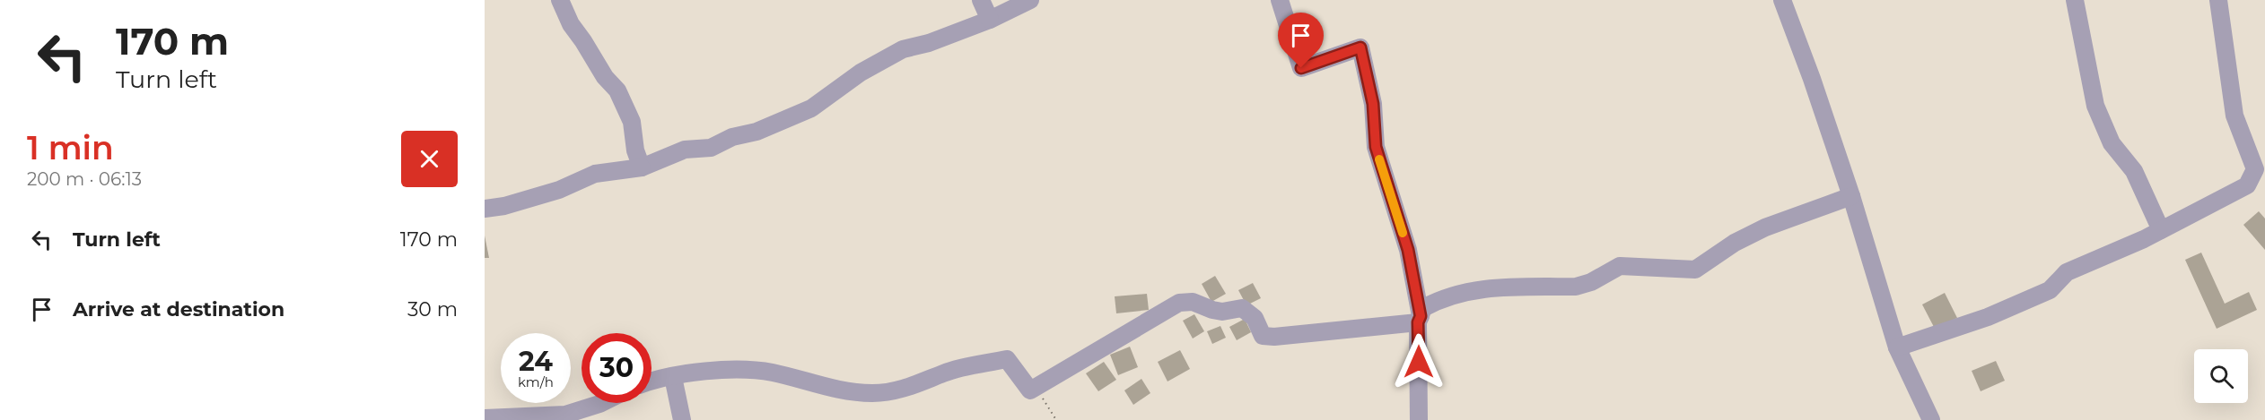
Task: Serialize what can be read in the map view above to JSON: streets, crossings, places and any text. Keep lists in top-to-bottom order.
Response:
{
  "page": {
    "turn": ["170 m", "Turn left"],
    "heading": ["1 min", "200 m · 06:13"],
    "list": [
      {
        "name": "Turn left",
        "value": "170 m"
      },
      {
        "name": "Arrive at destination",
        "value": "30 m"
      }
    ],
    "speed": "24 km/h",
    "limit": "30"
  }
}
